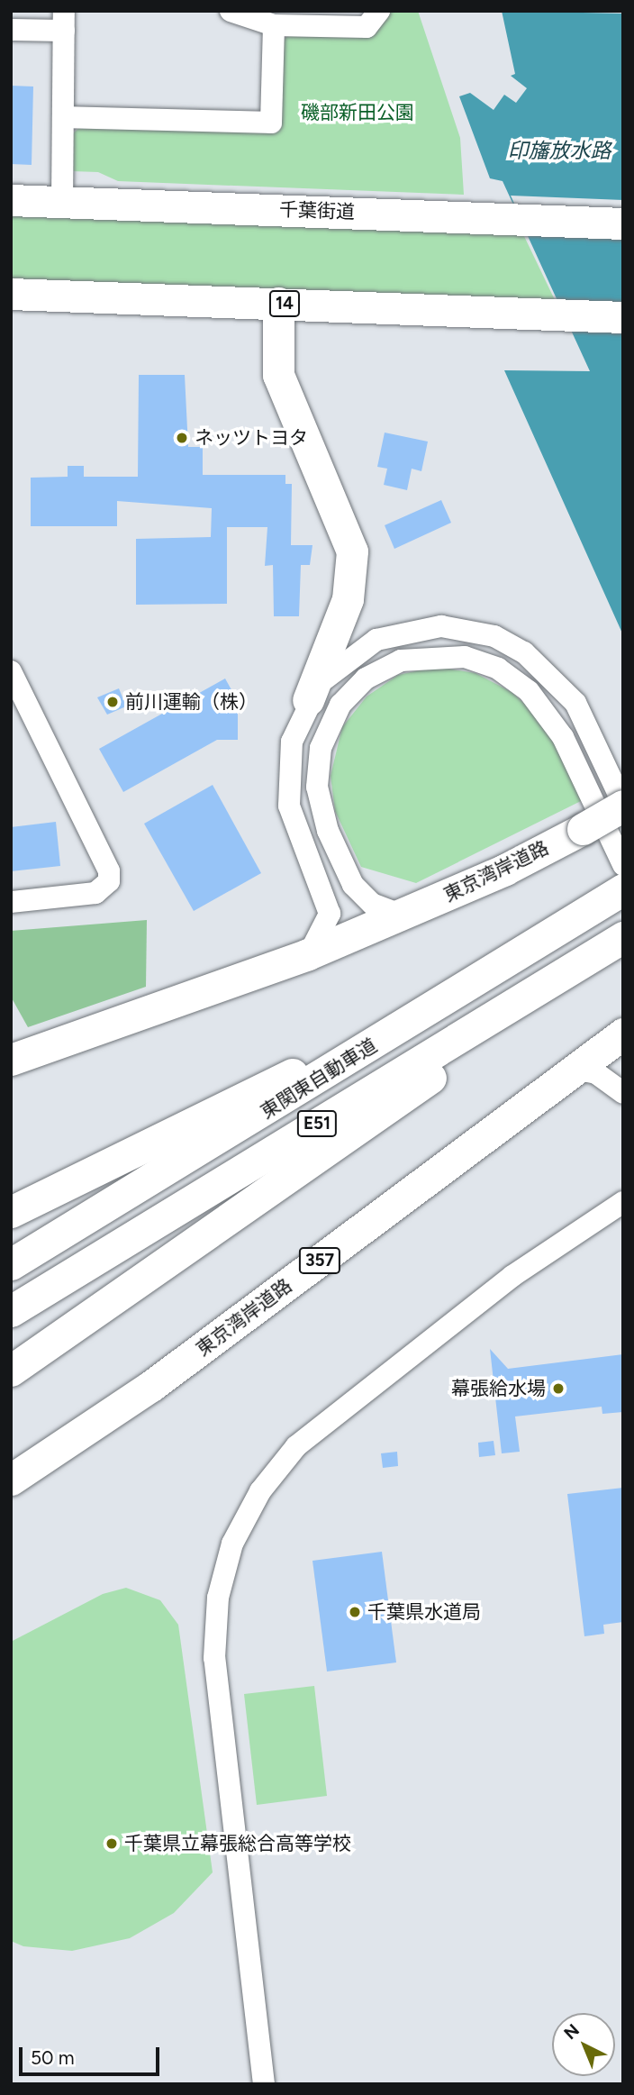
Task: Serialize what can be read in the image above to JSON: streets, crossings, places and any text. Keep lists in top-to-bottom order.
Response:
{
  "streets": {
    "highway": [
      "千葉街道",
      "14",
      "東京湾岸道路",
      "東関東自動車道",
      "E51",
      "357"
    ]
  },
  "water": ["印旛放水路"],
  "parks": ["磯部新田公園"],
  "places": [
    "ネッツトヨタ",
    "前川運輸（株）",
    "幕張給水場",
    "千葉県水道局",
    "千葉県立幕張総合高等学校"
  ],
  "scale_bar": "50 m",
  "north": "top left"
}
